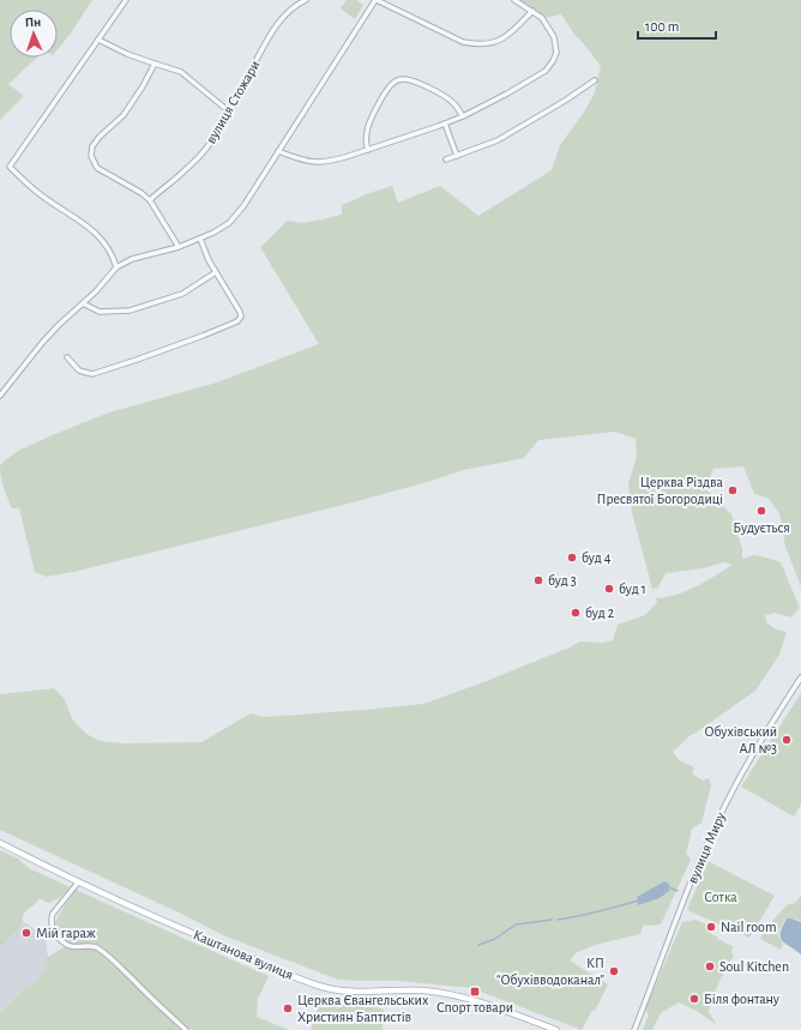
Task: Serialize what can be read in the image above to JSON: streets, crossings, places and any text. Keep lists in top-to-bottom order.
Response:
{
  "streets": {
    "main road": ["Каштанова вулиця"],
    "street": ["вулиця Стожари", "вулиця Миру"]
  },
  "parks": ["Сотка"],
  "places": {
    "other": [
      "Церква Різдва Пресвятої Богородиці",
      "Будується",
      "буд 4",
      "буд 3",
      "буд 1",
      "буд 2",
      "Обухівський АЛ №3",
      "Nail room",
      "Мій гараж",
      "Soul Kitchen",
      "КП “Обухівводоканал”",
      "Біля фонтану",
      "Церква Євангельських Християн Баптистів"
    ],
    "transit": ["Спорт товари"]
  },
  "scale_bar": "100 m",
  "north": "top"
}
